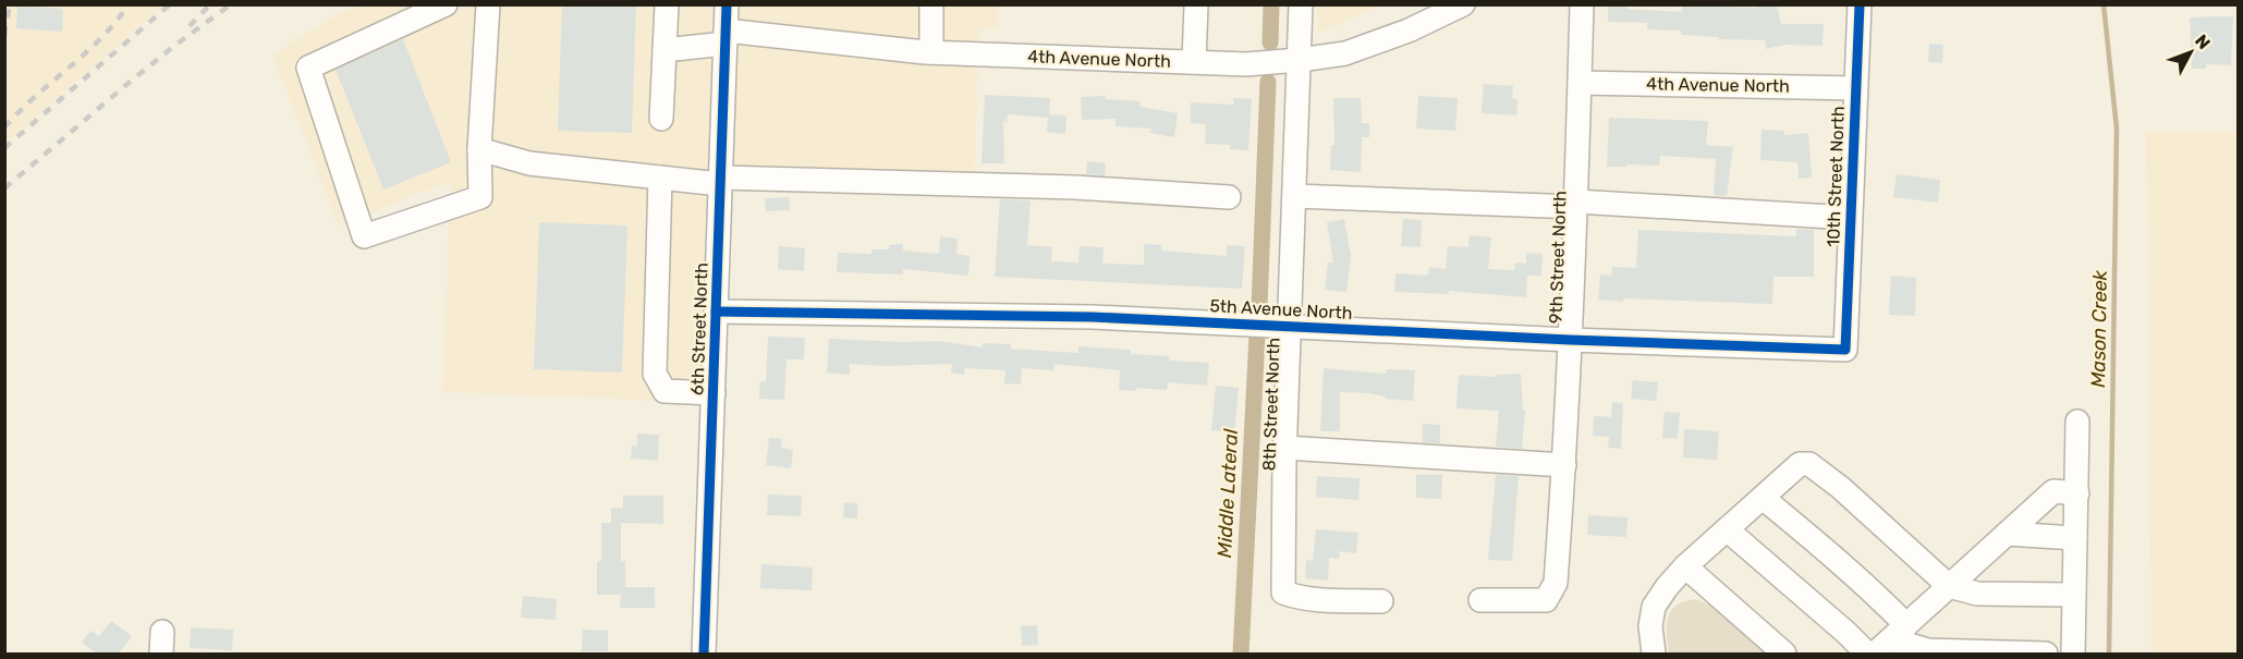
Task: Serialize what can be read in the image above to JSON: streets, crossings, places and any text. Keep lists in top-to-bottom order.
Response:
{
  "streets": {
    "street": [
      "4th Avenue North",
      "10th Street North",
      "9th Street North",
      "5th Avenue North",
      "6th Street North",
      "8th Street North"
    ]
  },
  "crossings": [
    ["4th Avenue North", "10th Street North"],
    ["4th Avenue North", "9th Street North"],
    ["4th Avenue North", "6th Street North"],
    ["4th Avenue North", "8th Street North"],
    ["10th Street North", "5th Avenue North"],
    ["9th Street North", "5th Avenue North"],
    ["5th Avenue North", "6th Street North"],
    ["5th Avenue North", "8th Street North"]
  ],
  "water": ["Mason Creek", "Middle Lateral"],
  "north": "top right"
}
